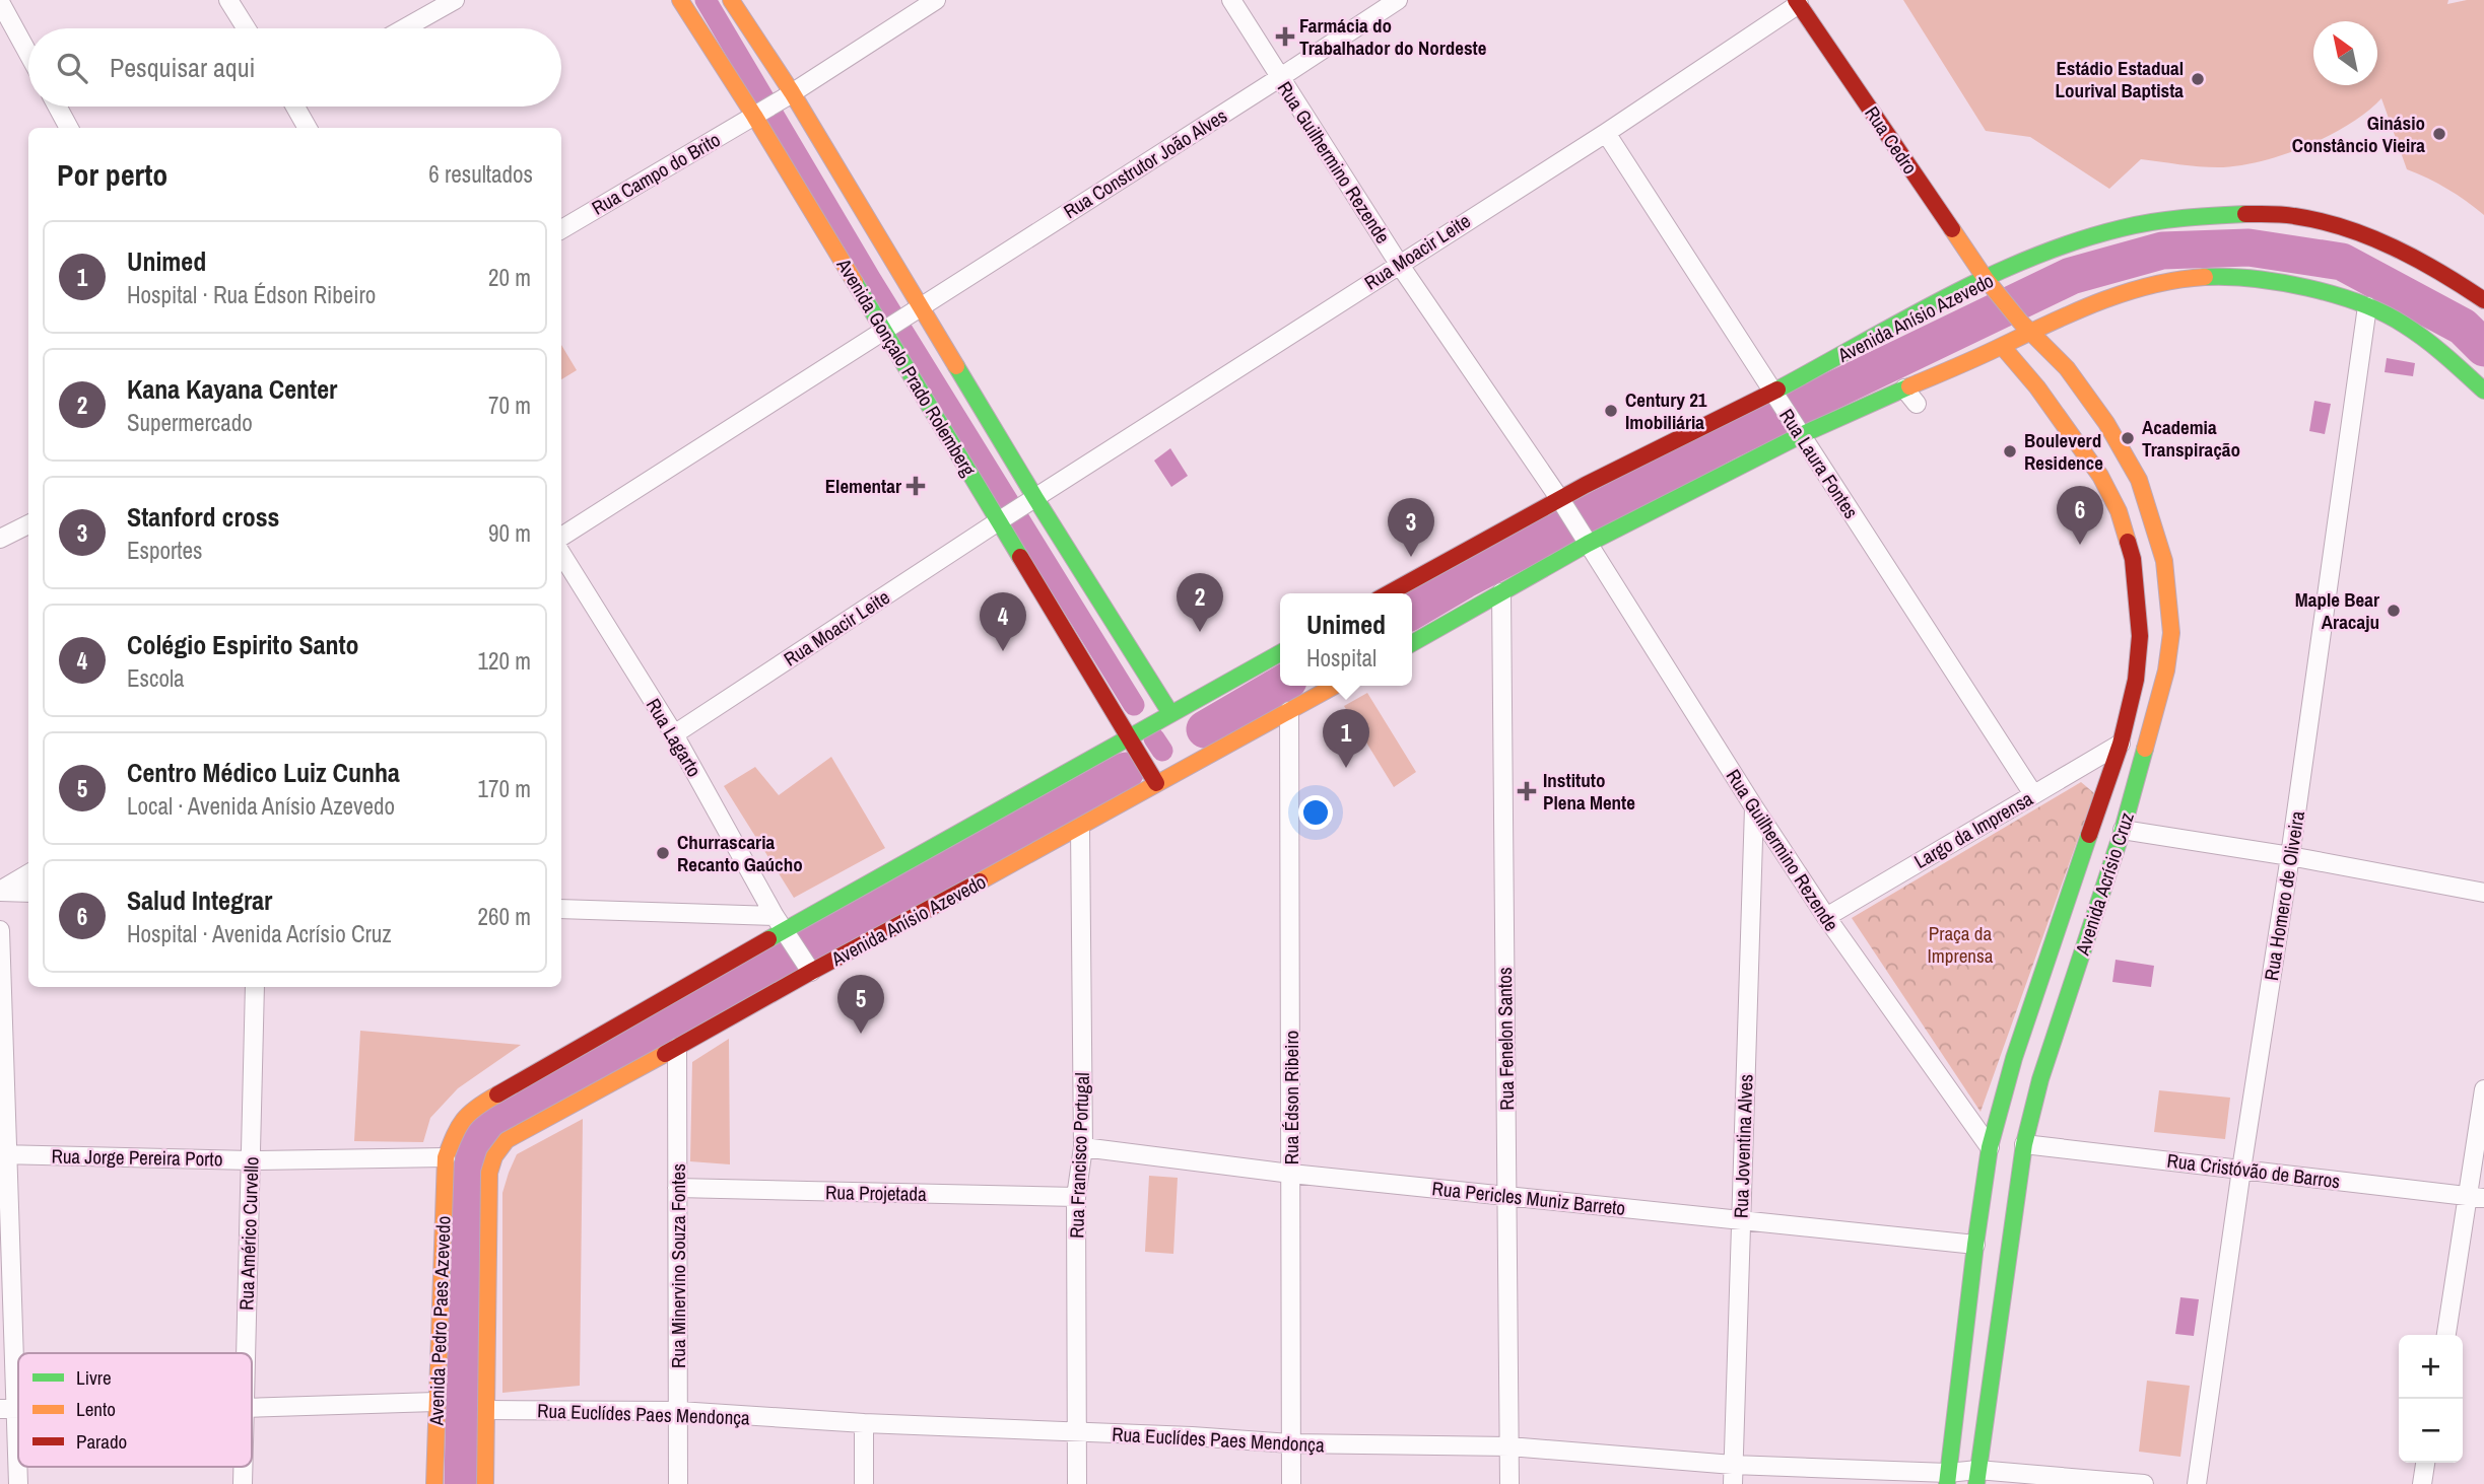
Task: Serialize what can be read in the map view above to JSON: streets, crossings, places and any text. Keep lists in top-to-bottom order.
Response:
{
  "streets": {
    "street": [
      "Rua Cedro",
      "Rua Guilhermino Rezende",
      "Rua Construtor João Alves",
      "Rua Campo do Brito",
      "Rua Moacir Leite",
      "Avenida Anísio Azevedo",
      "Avenida Gonçalo Prado Rolemberg",
      "Rua Laura Fontes",
      "Rua Lagarto",
      "Largo da Imprensa",
      "Avenida Acrísio Cruz",
      "Rua Homero de Oliveira",
      "Rua Fenelon Santos",
      "Rua Édson Ribeiro",
      "Rua Joventina Alves",
      "Rua Francisco Portugal",
      "Rua Jorge Pereira Porto",
      "Rua Cristóvão de Barros",
      "Rua Projetada",
      "Rua Pericles Muniz Barreto",
      "Rua Américo Curvello",
      "Rua Minervino Souza Fontes",
      "Avenida Pedro Paes Azevedo",
      "Rua Euclídes Paes Mendonça"
    ]
  },
  "crossings": [
    ["Rua Cedro", "Rua Moacir Leite"],
    ["Rua Cedro", "Avenida Anísio Azevedo"],
    ["Rua Cedro", "Avenida Acrísio Cruz"],
    ["Rua Guilhermino Rezende", "Rua Construtor João Alves"],
    ["Rua Guilhermino Rezende", "Rua Moacir Leite"],
    ["Rua Guilhermino Rezende", "Avenida Anísio Azevedo"],
    ["Rua Guilhermino Rezende", "Largo da Imprensa"],
    ["Rua Guilhermino Rezende", "Avenida Acrísio Cruz"],
    ["Rua Guilhermino Rezende", "Rua Joventina Alves"],
    ["Rua Construtor João Alves", "Avenida Gonçalo Prado Rolemberg"],
    ["Rua Campo do Brito", "Avenida Gonçalo Prado Rolemberg"],
    ["Rua Moacir Leite", "Avenida Gonçalo Prado Rolemberg"],
    ["Rua Moacir Leite", "Rua Laura Fontes"],
    ["Rua Moacir Leite", "Rua Lagarto"],
    ["Avenida Anísio Azevedo", "Avenida Gonçalo Prado Rolemberg"],
    ["Avenida Anísio Azevedo", "Rua Laura Fontes"],
    ["Avenida Anísio Azevedo", "Rua Lagarto"],
    ["Avenida Anísio Azevedo", "Rua Édson Ribeiro"],
    ["Avenida Anísio Azevedo", "Rua Francisco Portugal"],
    ["Avenida Anísio Azevedo", "Rua Minervino Souza Fontes"],
    ["Avenida Anísio Azevedo", "Rua Euclídes Paes Mendonça"],
    ["Rua Laura Fontes", "Largo da Imprensa"],
    ["Largo da Imprensa", "Avenida Acrísio Cruz"],
    ["Avenida Acrísio Cruz", "Rua Cristóvão de Barros"],
    ["Avenida Acrísio Cruz", "Rua Pericles Muniz Barreto"],
    ["Avenida Acrísio Cruz", "Rua Euclídes Paes Mendonça"],
    ["Rua Homero de Oliveira", "Rua Cristóvão de Barros"],
    ["Rua Fenelon Santos", "Rua Pericles Muniz Barreto"],
    ["Rua Fenelon Santos", "Rua Euclídes Paes Mendonça"],
    ["Rua Édson Ribeiro", "Rua Pericles Muniz Barreto"],
    ["Rua Édson Ribeiro", "Rua Euclídes Paes Mendonça"],
    ["Rua Joventina Alves", "Rua Pericles Muniz Barreto"],
    ["Rua Joventina Alves", "Rua Euclídes Paes Mendonça"],
    ["Rua Francisco Portugal", "Rua Projetada"],
    ["Rua Francisco Portugal", "Rua Pericles Muniz Barreto"],
    ["Rua Francisco Portugal", "Rua Euclídes Paes Mendonça"],
    ["Rua Jorge Pereira Porto", "Rua Américo Curvello"],
    ["Rua Jorge Pereira Porto", "Avenida Pedro Paes Azevedo"],
    ["Rua Projetada", "Rua Minervino Souza Fontes"],
    ["Rua Minervino Souza Fontes", "Rua Euclídes Paes Mendonça"]
  ],
  "parks": ["Praça da Imprensa"],
  "places": {
    "health": ["Farmácia do Trabalhador do Nordeste", "Elementar", "Instituto Plena Mente"],
    "other": [
      "Estádio Estadual Lourival Baptista",
      "Ginásio Constâncio Vieira",
      "Century 21 Imobiliária",
      "Academia Transpiração",
      "Bouleverd Residence",
      "Maple Bear Aracaju",
      "Churrascaria Recanto Gaúcho"
    ]
  },
  "legend": ["Livre", "Lento", "Parado"],
  "north": "top left",
  "page": {
    "search": "Pesquisar aqui",
    "heading": ["Por perto", "6 resultados"],
    "list": [
      {
        "mark": "1",
        "name": "Unimed",
        "note": "Hospital · Rua Édson Ribeiro",
        "value": "20 m"
      },
      {
        "mark": "2",
        "name": "Kana Kayana Center",
        "note": "Supermercado",
        "value": "70 m"
      },
      {
        "mark": "3",
        "name": "Stanford cross",
        "note": "Esportes",
        "value": "90 m"
      },
      {
        "mark": "4",
        "name": "Colégio Espirito Santo",
        "note": "Escola",
        "value": "120 m"
      },
      {
        "mark": "5",
        "name": "Centro Médico Luiz Cunha",
        "note": "Local · Avenida Anísio Azevedo",
        "value": "170 m"
      },
      {
        "mark": "6",
        "name": "Salud Integrar",
        "note": "Hospital · Avenida Acrísio Cruz",
        "value": "260 m"
      }
    ],
    "pins": [
      "6",
      "3",
      "2",
      "4",
      "1",
      "5"
    ],
    "popup": ["Unimed", "Hospital"],
    "map_buttons": ["+", "−"]
  }
}
